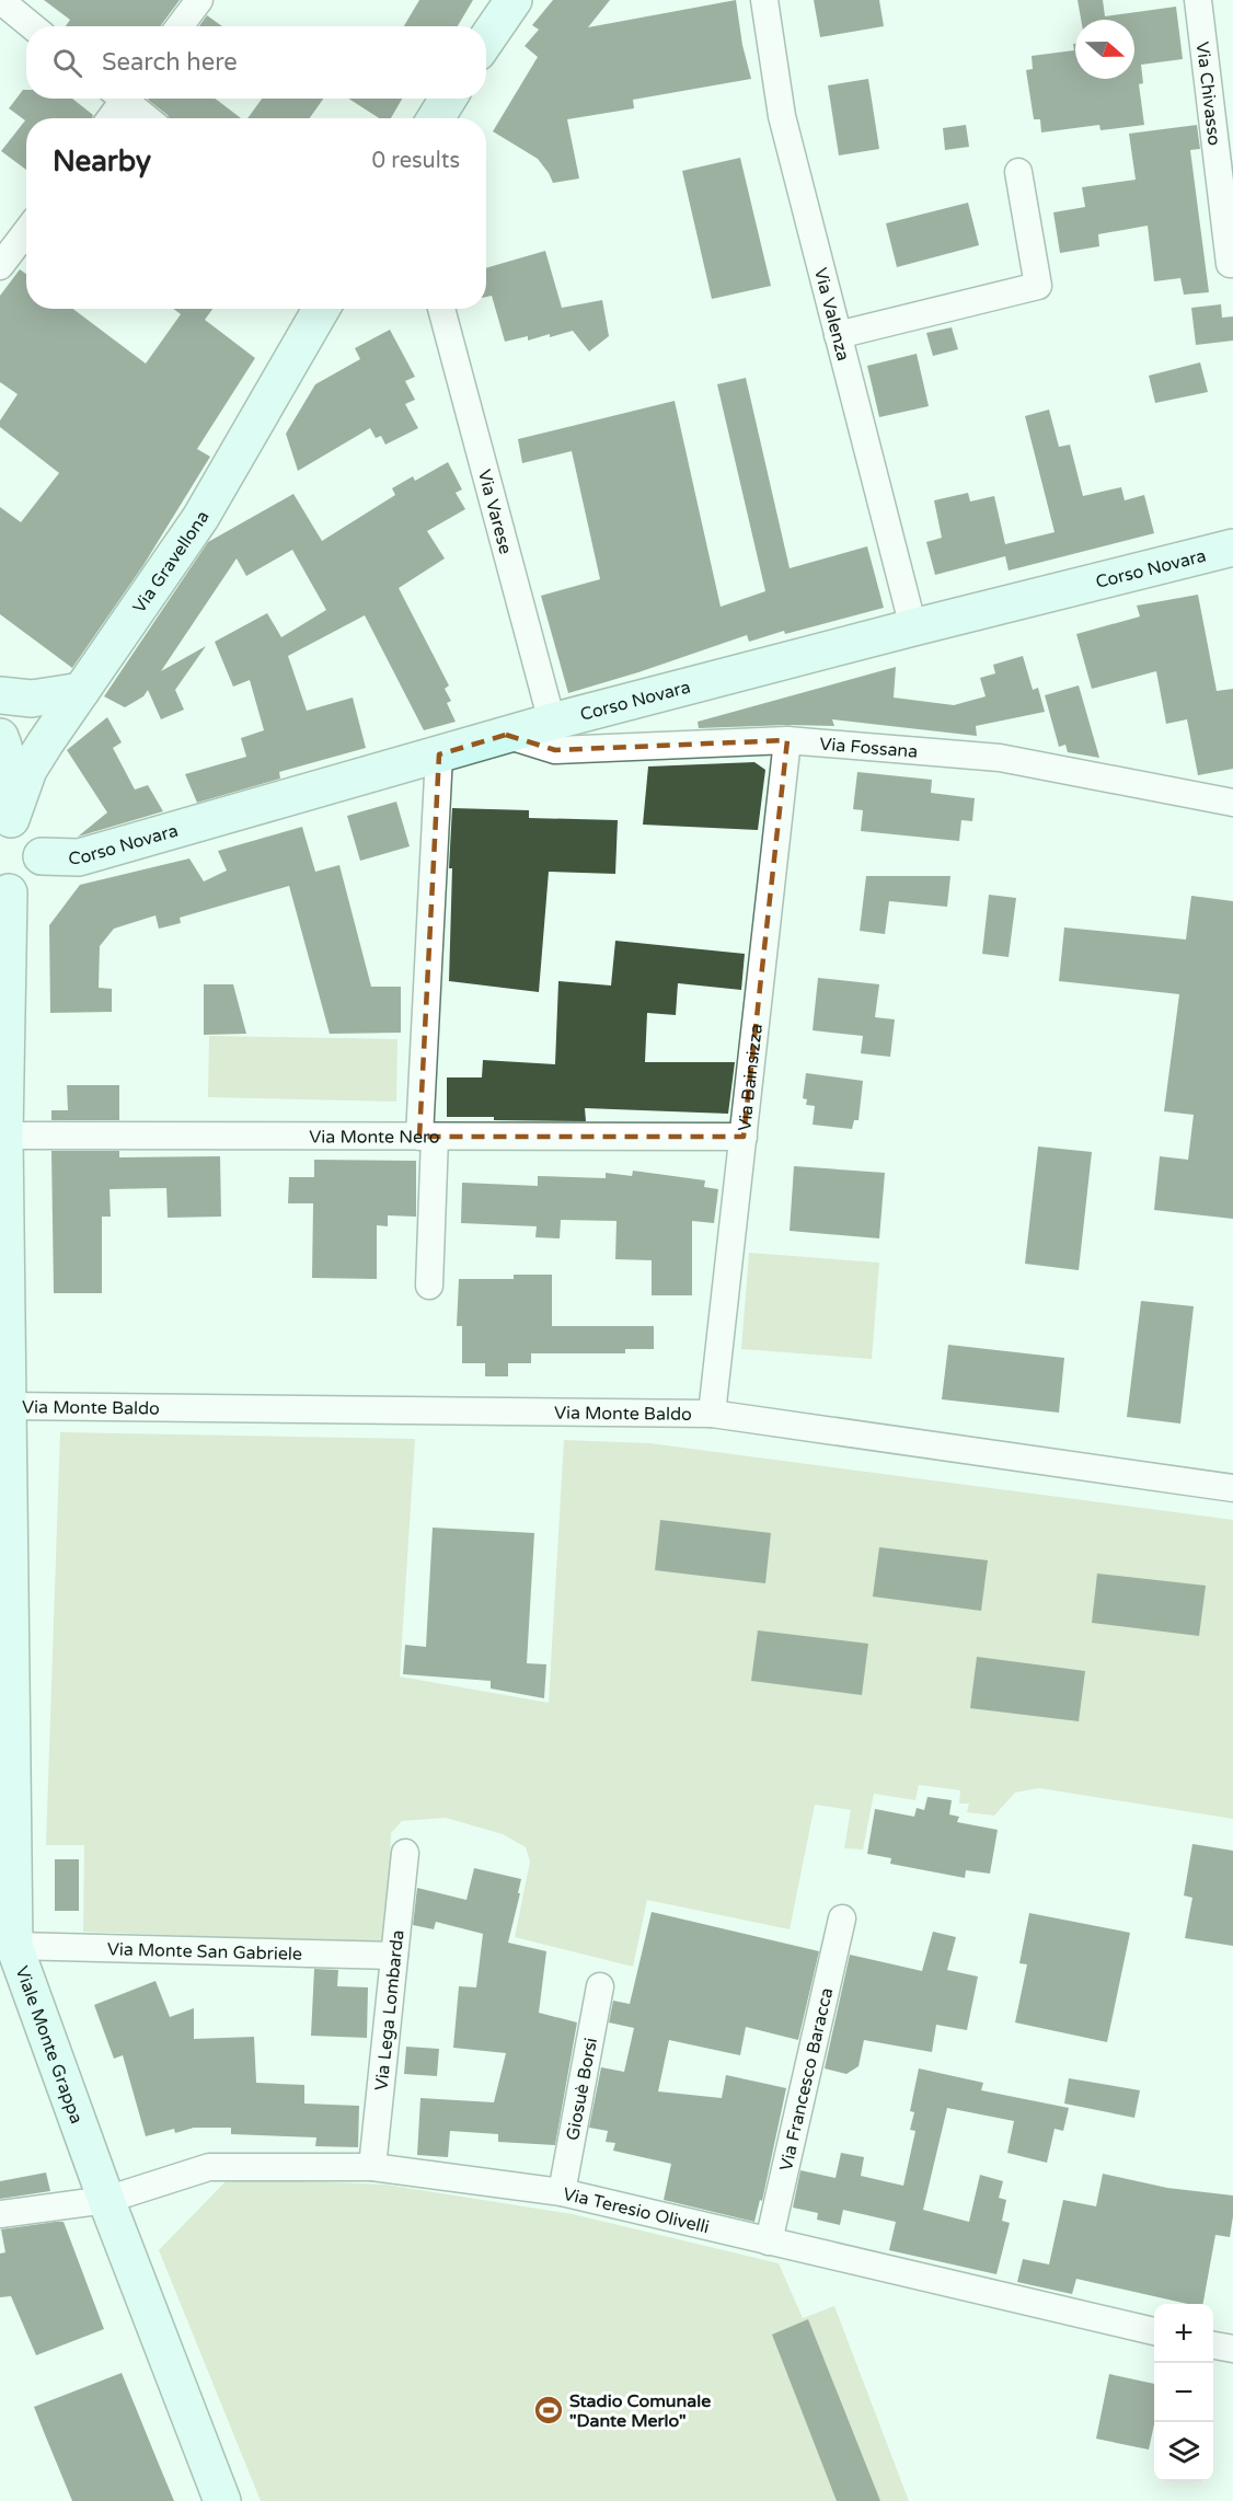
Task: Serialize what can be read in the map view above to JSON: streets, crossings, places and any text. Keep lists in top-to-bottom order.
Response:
{
  "streets": {
    "street": [
      "Via Chivasso",
      "Via Valenza",
      "Via Varese",
      "Via Gravellona",
      "Corso Novara",
      "Via Fossana",
      "Via Bainsizza",
      "Via Monte Nero",
      "Via Monte Baldo",
      "Via Monte San Gabriele",
      "Via Lega Lombarda",
      "Viale Monte Grappa",
      "Via Francesco Baracca",
      "Giosuè Borsi",
      "Via Teresio Olivelli"
    ]
  },
  "crossings": [
    ["Via Valenza", "Corso Novara"],
    ["Via Varese", "Corso Novara"],
    ["Corso Novara", "Via Fossana"],
    ["Via Fossana", "Via Bainsizza"],
    ["Via Bainsizza", "Via Monte Nero"],
    ["Via Bainsizza", "Via Monte Baldo"],
    ["Via Monte Nero", "Viale Monte Grappa"],
    ["Via Monte Baldo", "Viale Monte Grappa"],
    ["Via Monte San Gabriele", "Via Lega Lombarda"],
    ["Via Monte San Gabriele", "Viale Monte Grappa"],
    ["Via Lega Lombarda", "Via Teresio Olivelli"],
    ["Viale Monte Grappa", "Via Teresio Olivelli"],
    ["Via Francesco Baracca", "Via Teresio Olivelli"],
    ["Giosuè Borsi", "Via Teresio Olivelli"]
  ],
  "places": {
    "sports": ["Stadio Comunale \"Dante Merlo\""]
  },
  "north": "right",
  "page": {
    "search": "Search here",
    "heading": ["Nearby", "0 results"],
    "map_buttons": ["+", "−"]
  }
}
